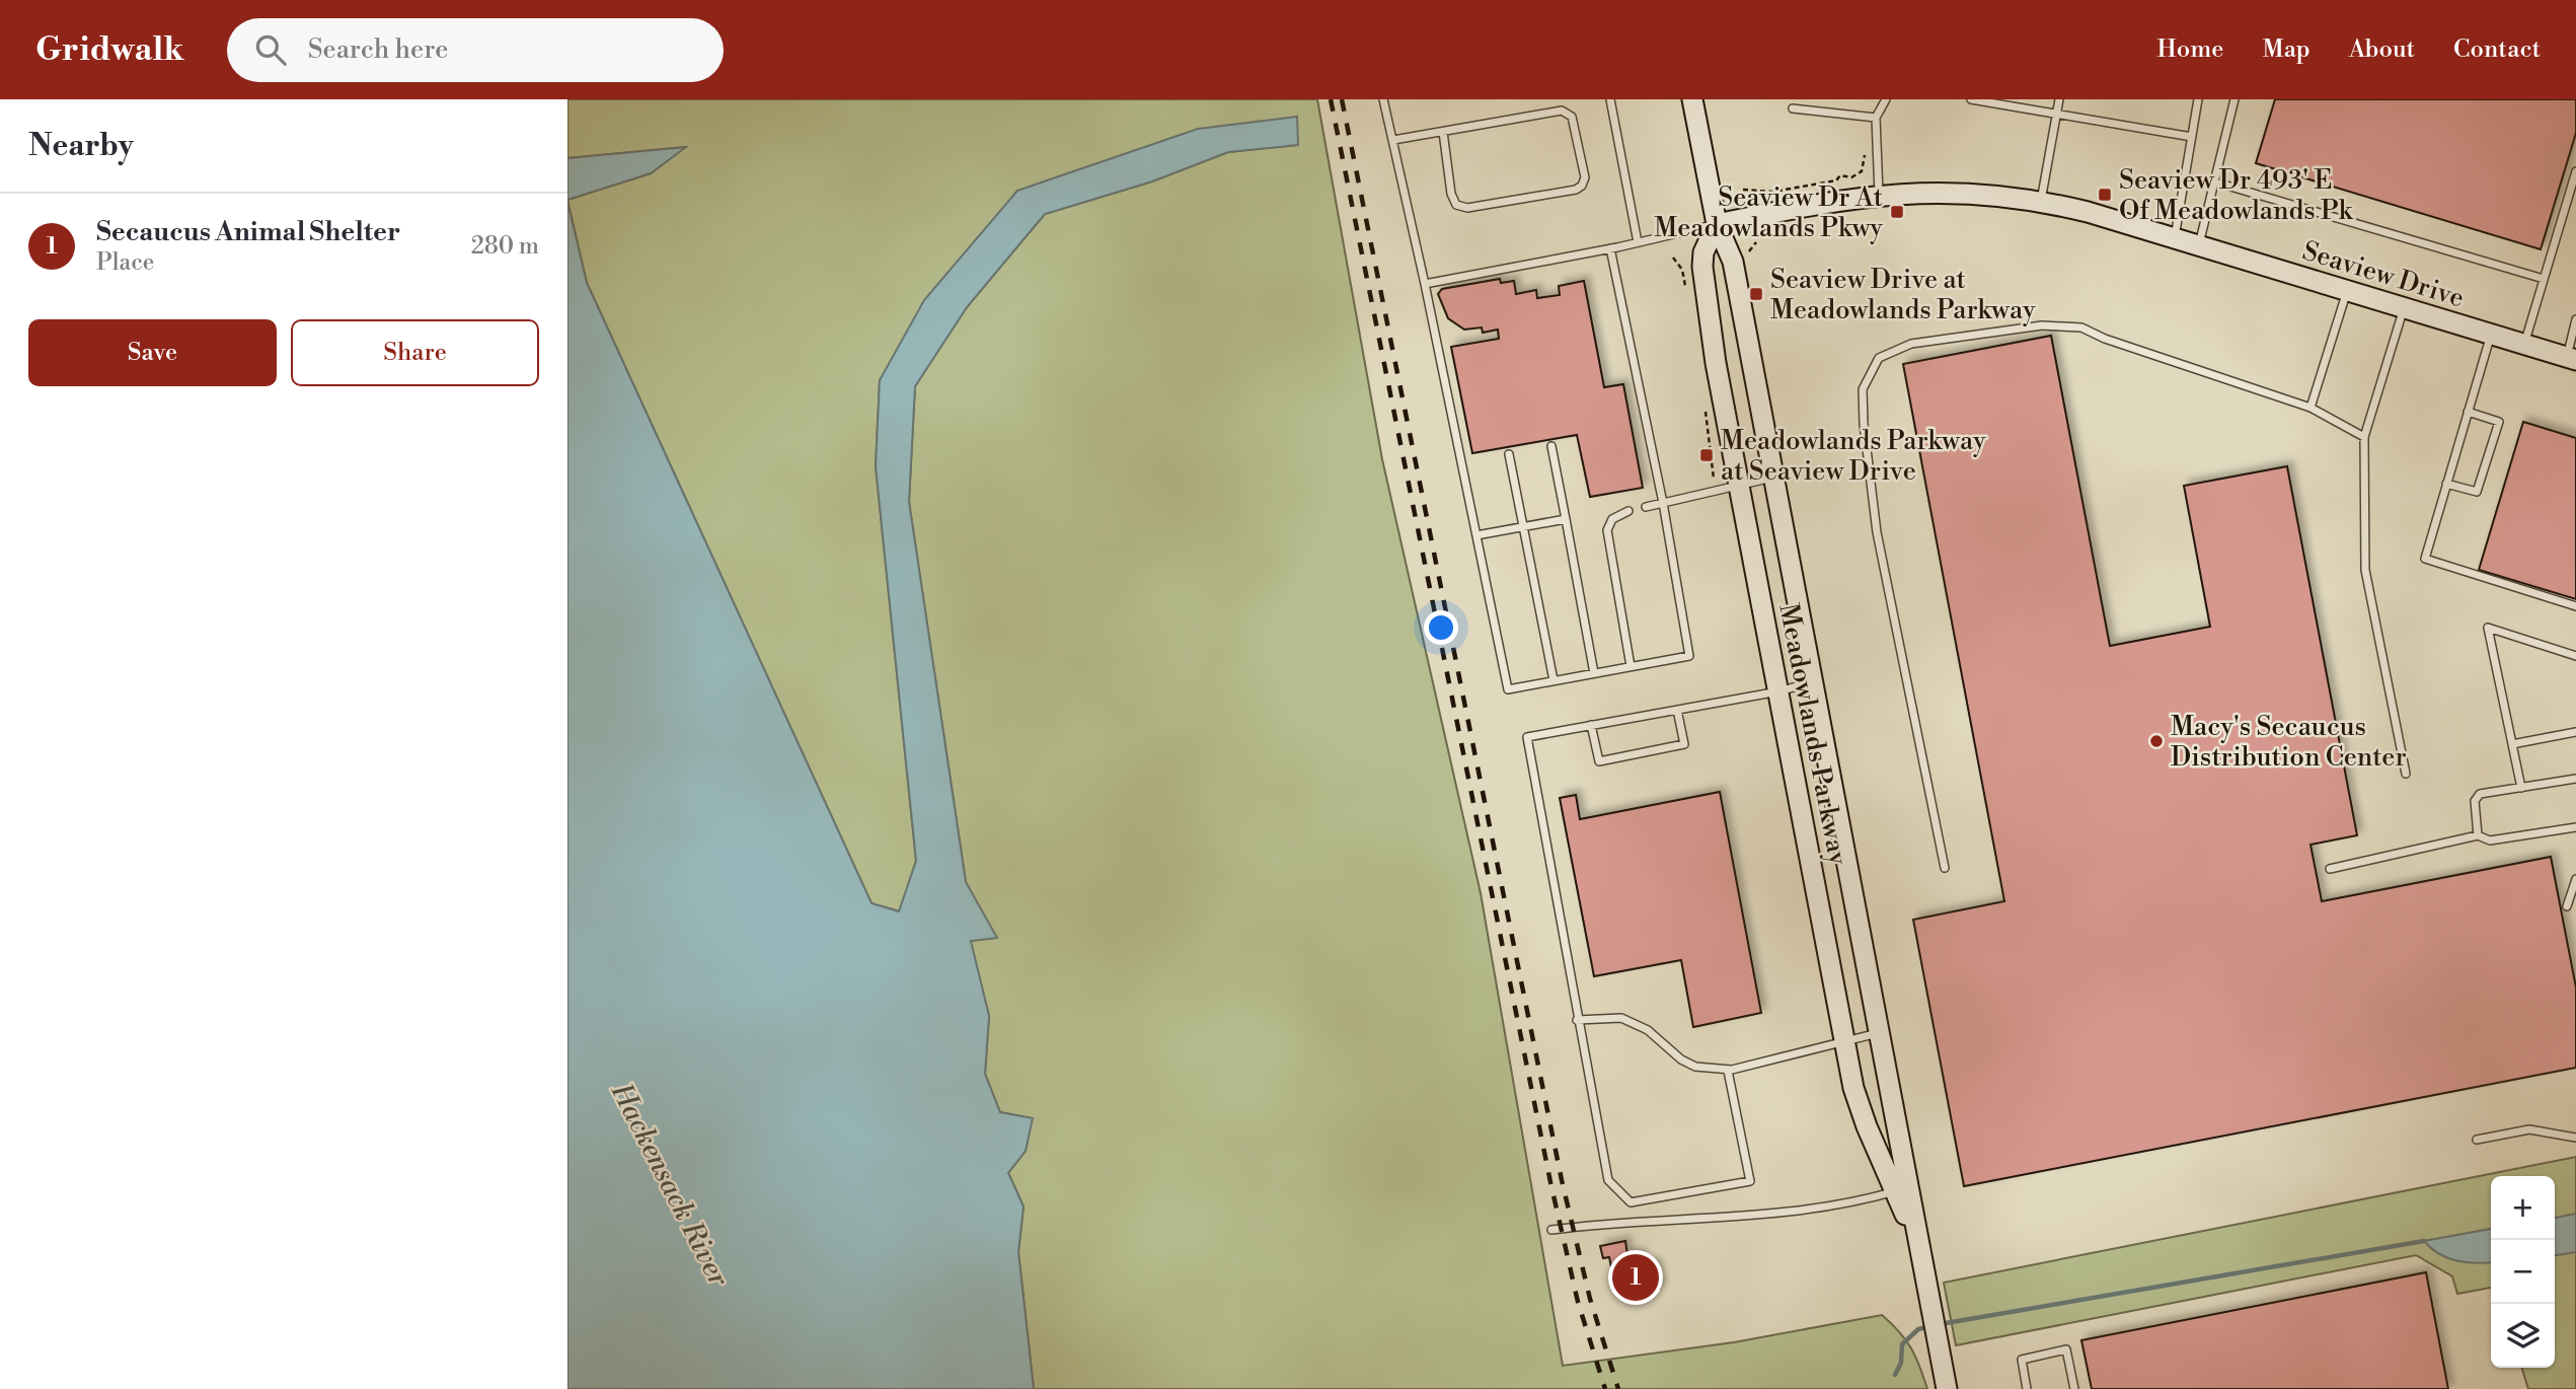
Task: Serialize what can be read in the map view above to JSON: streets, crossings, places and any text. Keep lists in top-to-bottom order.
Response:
{
  "streets": {
    "street": ["Seaview Drive", "Meadowlands Parkway"]
  },
  "crossings": [
    ["Seaview Drive", "Meadowlands Parkway"]
  ],
  "water": ["Hackensack River"],
  "places": {
    "transit": [
      "Seaview Dr 493' E Of Meadowlands Pk",
      "Seaview Dr At Meadowlands Pkwy",
      "Seaview Drive at Meadowlands Parkway",
      "Meadowlands Parkway at Seaview Drive"
    ],
    "other": ["Macy's Secaucus Distribution Center"]
  },
  "page": {
    "header": "Gridwalk",
    "search": "Search here",
    "nav": [
      "Home",
      "Map",
      "About",
      "Contact"
    ],
    "heading": "Nearby",
    "list": [
      {
        "mark": "1",
        "name": "Secaucus Animal Shelter",
        "note": "Place",
        "value": "280 m"
      }
    ],
    "buttons": ["Save", "Share"],
    "map_buttons": ["+", "−"],
    "pins": "1"
  }
}
